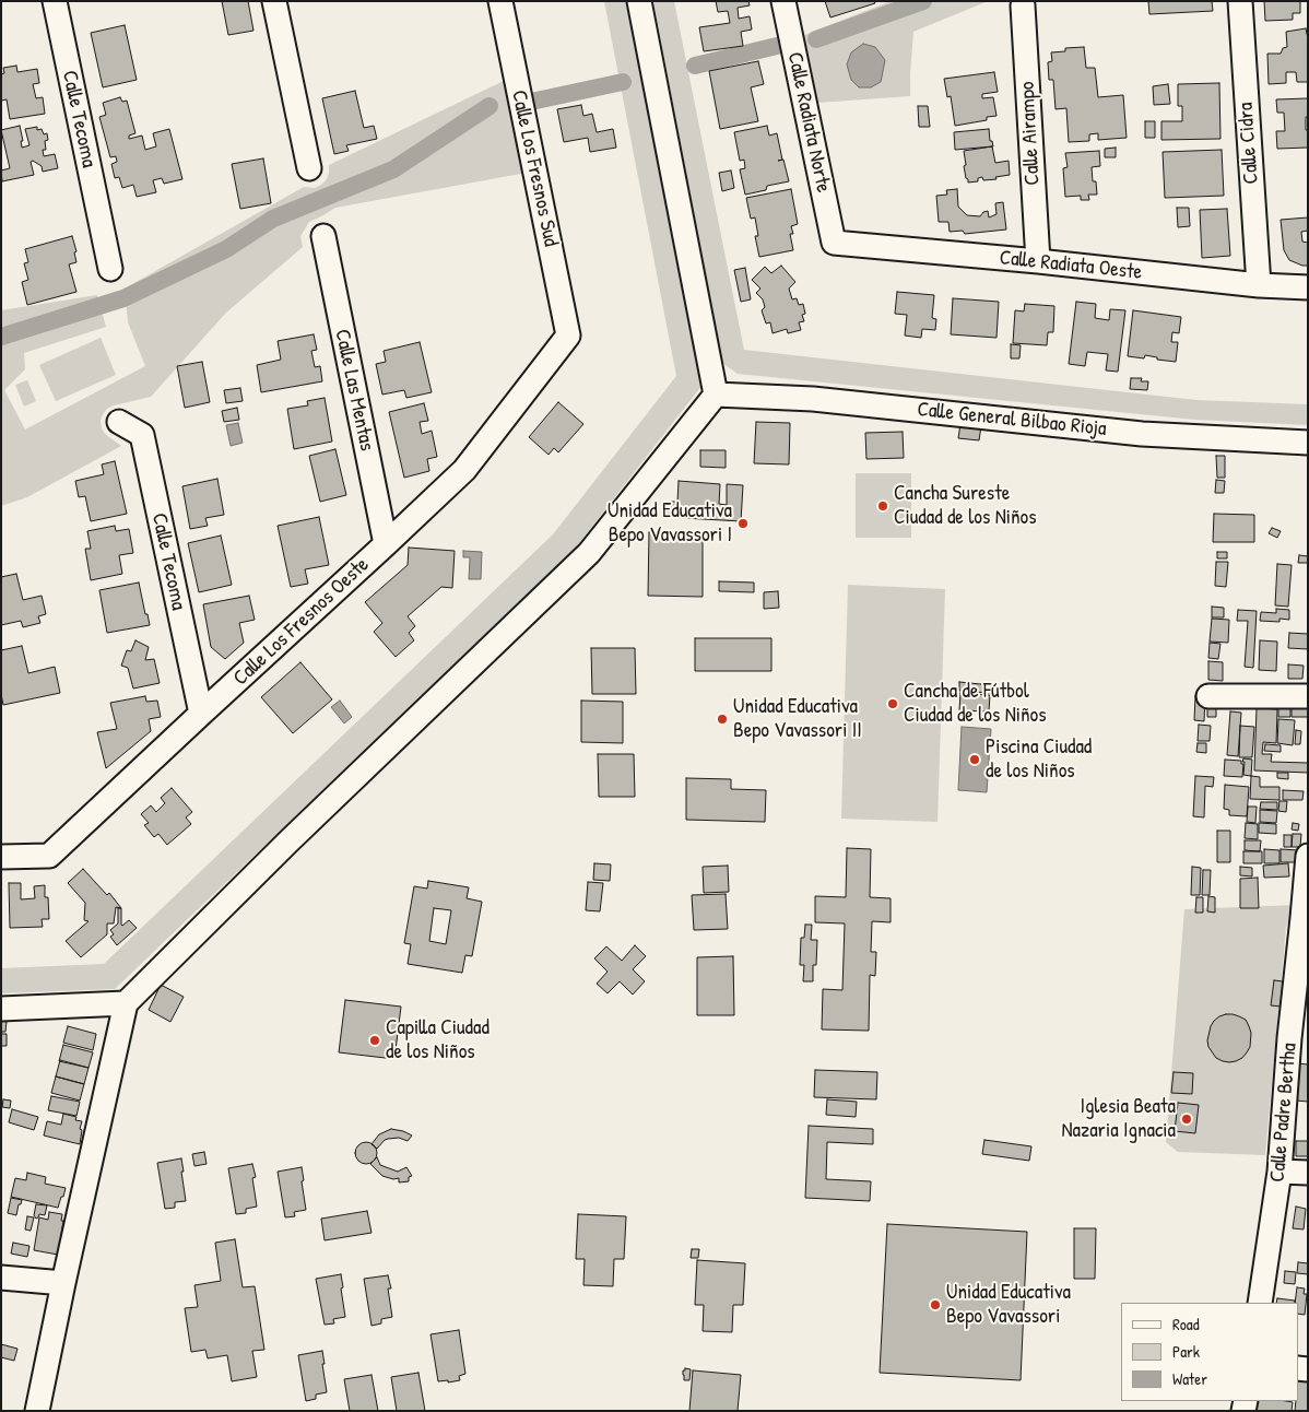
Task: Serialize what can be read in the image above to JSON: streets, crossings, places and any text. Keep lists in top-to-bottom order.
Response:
{
  "streets": {
    "street": [
      "Calle Tecoma",
      "Calle Radiata Norte",
      "Calle Airampo",
      "Calle Cidra",
      "Calle Los Fresnos Sud",
      "Calle Radiata Oeste",
      "Calle Las Mentas",
      "Calle General Bilbao Rioja",
      "Calle Los Fresnos Oeste",
      "Calle Padre Bertha"
    ]
  },
  "crossings": [
    ["Calle Tecoma", "Calle Los Fresnos Oeste"],
    ["Calle Radiata Norte", "Calle Radiata Oeste"],
    ["Calle Airampo", "Calle Radiata Oeste"],
    ["Calle Cidra", "Calle Radiata Oeste"],
    ["Calle Los Fresnos Sud", "Calle Los Fresnos Oeste"],
    ["Calle Las Mentas", "Calle Los Fresnos Oeste"]
  ],
  "places": [
    "Cancha Sureste Ciudad de los Niños",
    "Unidad Educativa Bepo Vavassori I",
    "Cancha de Fútbol Ciudad de los Niños",
    "Unidad Educativa Bepo Vavassori II",
    "Piscina Ciudad de los Niños",
    "Capilla Ciudad de los Niños",
    "Iglesia Beata Nazaria Ignacia",
    "Unidad Educativa Bepo Vavassori"
  ],
  "legend": ["Road", "Park", "Water"]
}
